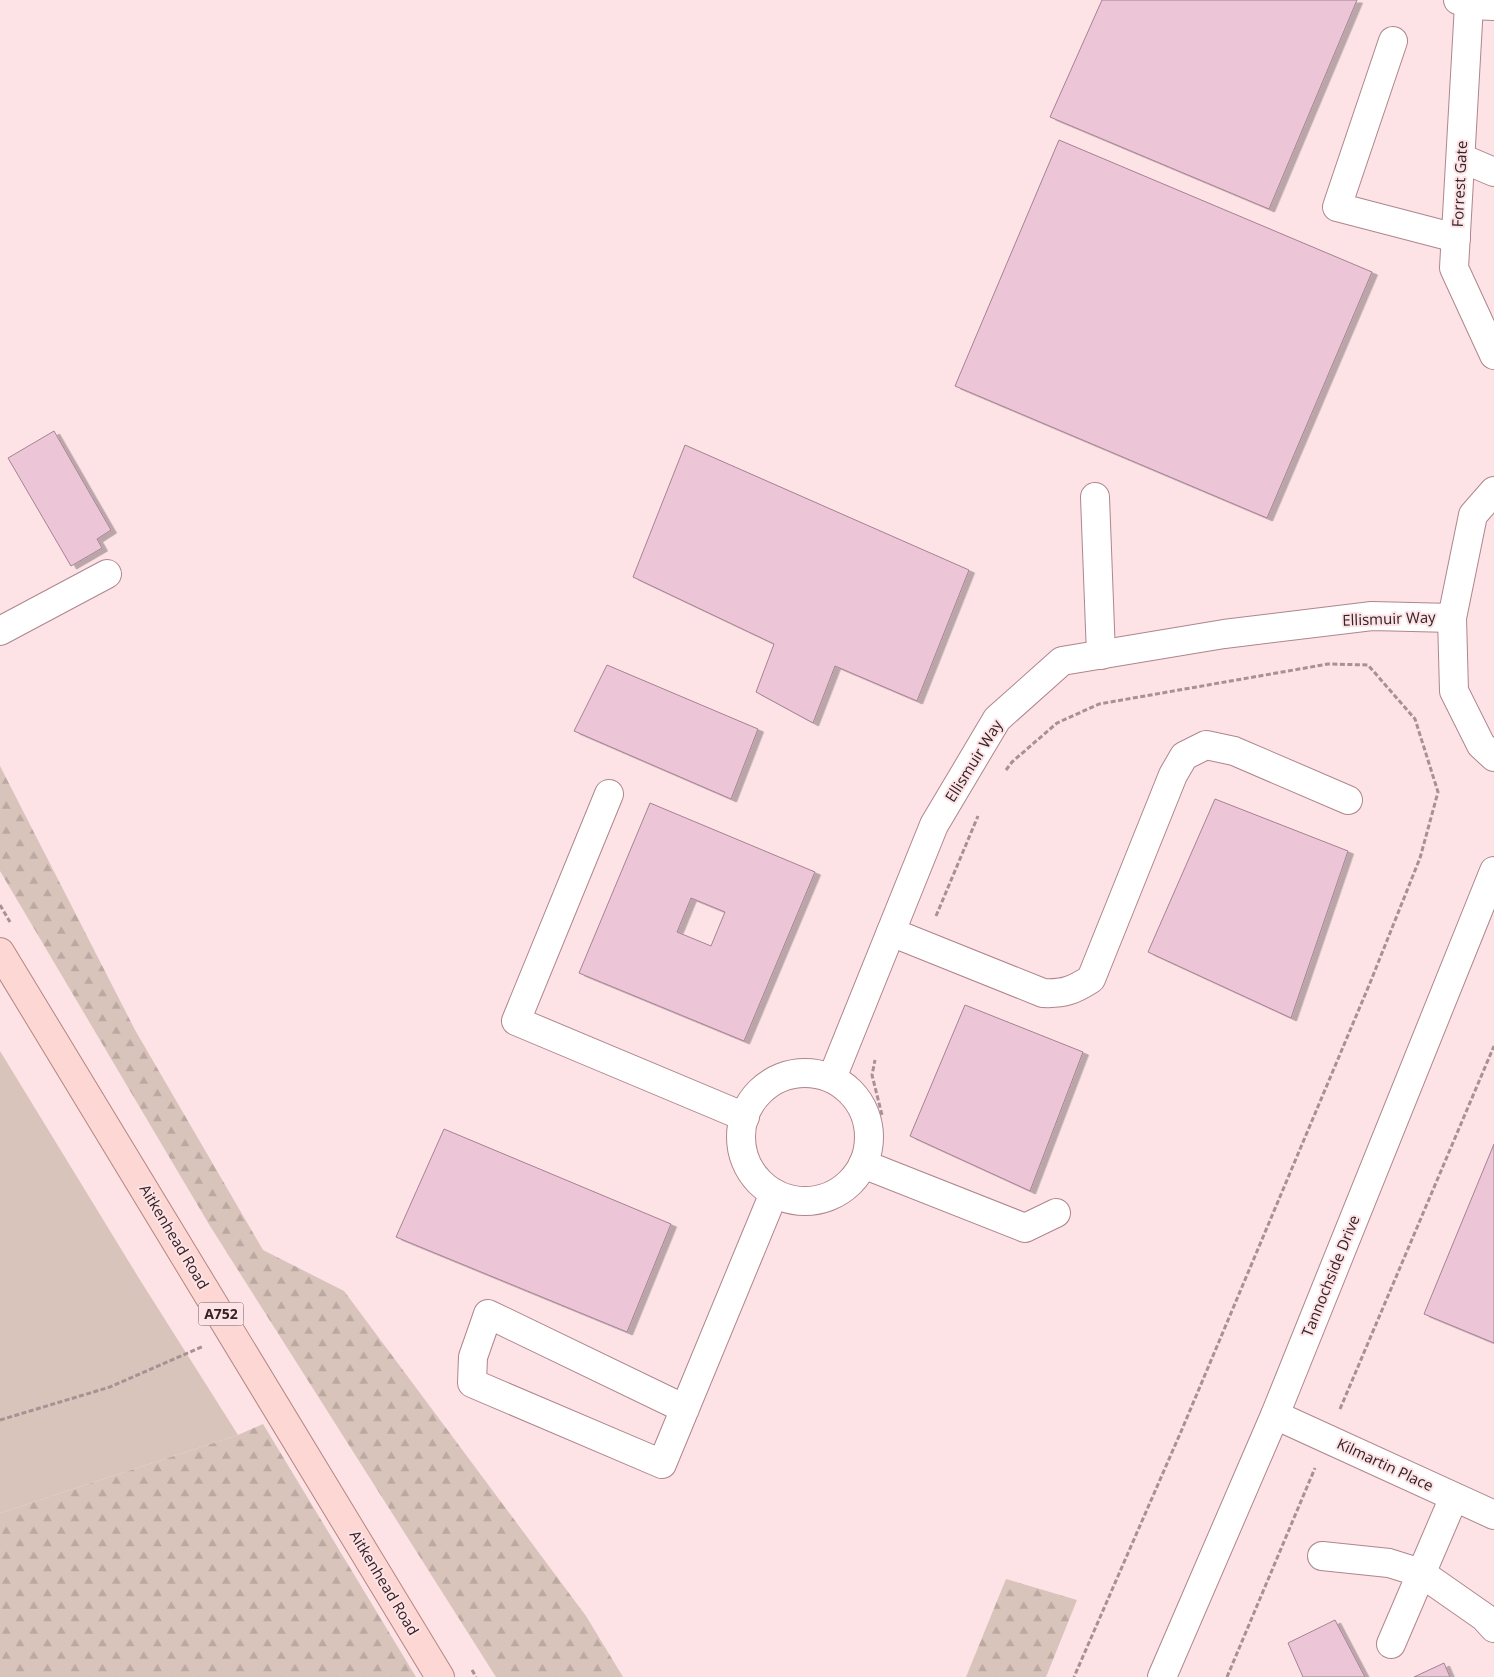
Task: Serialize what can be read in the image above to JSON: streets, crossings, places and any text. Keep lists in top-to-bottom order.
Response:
{
  "streets": {
    "main road": ["Aitkenhead Road", "A752"],
    "street": [
      "Forrest Gate",
      "Ellismuir Way",
      "Tannochside Drive",
      "Kilmartin Place"
    ]
  },
  "crossings": [
    ["Tannochside Drive", "Kilmartin Place"]
  ]
}
